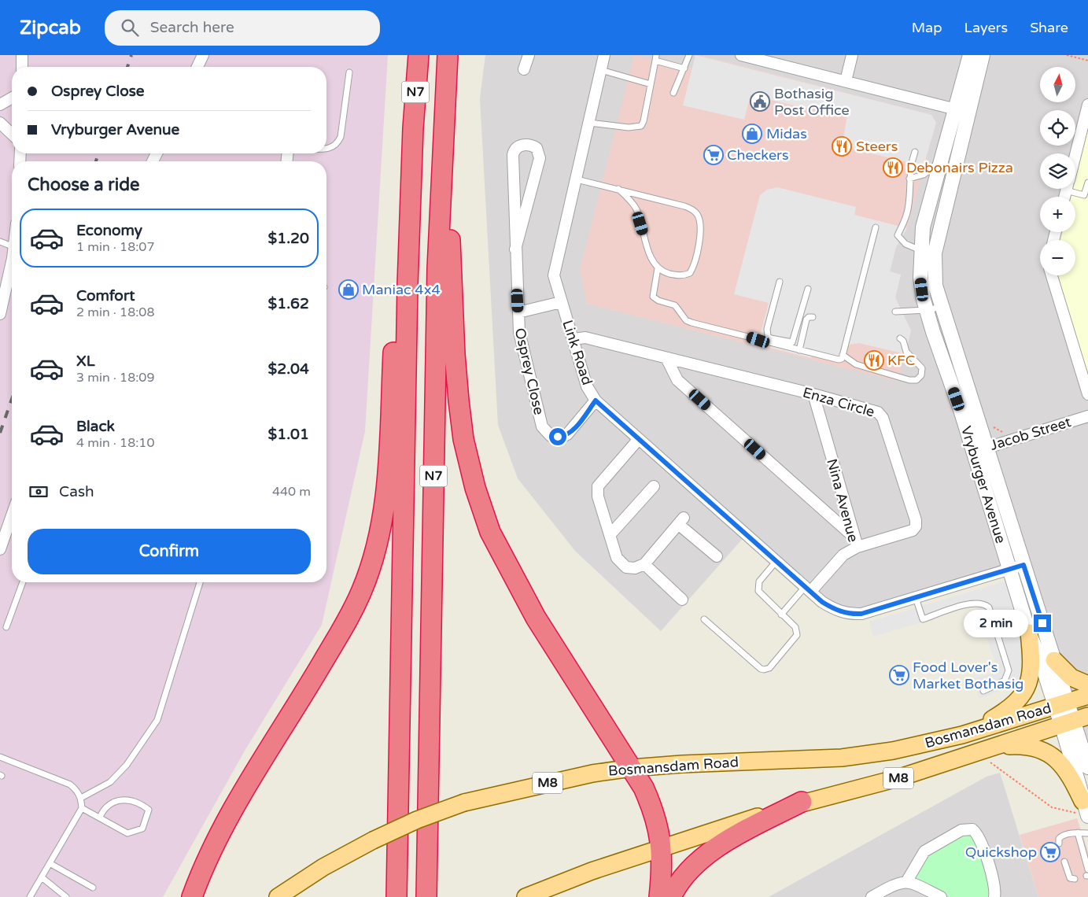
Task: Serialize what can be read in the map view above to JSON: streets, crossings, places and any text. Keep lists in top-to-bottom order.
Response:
{
  "streets": {
    "highway": ["N7"],
    "main road": ["Bosmansdam Road", "M8"],
    "street": [
      "Link Road",
      "Osprey Close",
      "Enza Circle",
      "Jacob Street",
      "Vryburger Avenue",
      "Nina Avenue"
    ]
  },
  "crossings": [
    ["Link Road", "Osprey Close"],
    ["Link Road", "Enza Circle"],
    ["Link Road", "Vryburger Avenue"],
    ["Link Road", "Nina Avenue"],
    ["Enza Circle", "Nina Avenue"],
    ["Jacob Street", "Vryburger Avenue"],
    ["Vryburger Avenue", "Bosmansdam Road"]
  ],
  "places": {
    "public building": ["Bothasig Post Office"],
    "shop": ["Midas", "Maniac 4x4"],
    "restaurant": ["Steers", "Debonairs Pizza", "KFC"],
    "supermarket": ["Checkers", "Food Lover's Market Bothasig", "Quickshop"]
  },
  "north": "top",
  "page": {
    "header": "Zipcab",
    "search": "Search here",
    "nav": ["Map", "Layers", "Share"],
    "map_buttons": ["+", "−"],
    "banner": ["Osprey Close", "Vryburger Avenue"],
    "heading": "Choose a ride",
    "list": [
      {
        "name": "Economy",
        "note": "1 min · 18:07",
        "value": "$1.20"
      },
      {
        "name": "Comfort",
        "note": "2 min · 18:08",
        "value": "$1.62"
      },
      {
        "name": "XL",
        "note": "3 min · 18:09",
        "value": "$2.04"
      },
      {
        "name": "Black",
        "note": "4 min · 18:10",
        "value": "$1.01"
      }
    ],
    "pay": ["Cash", "440 m"],
    "buttons": "Confirm",
    "bubble": "2 min"
  }
}
